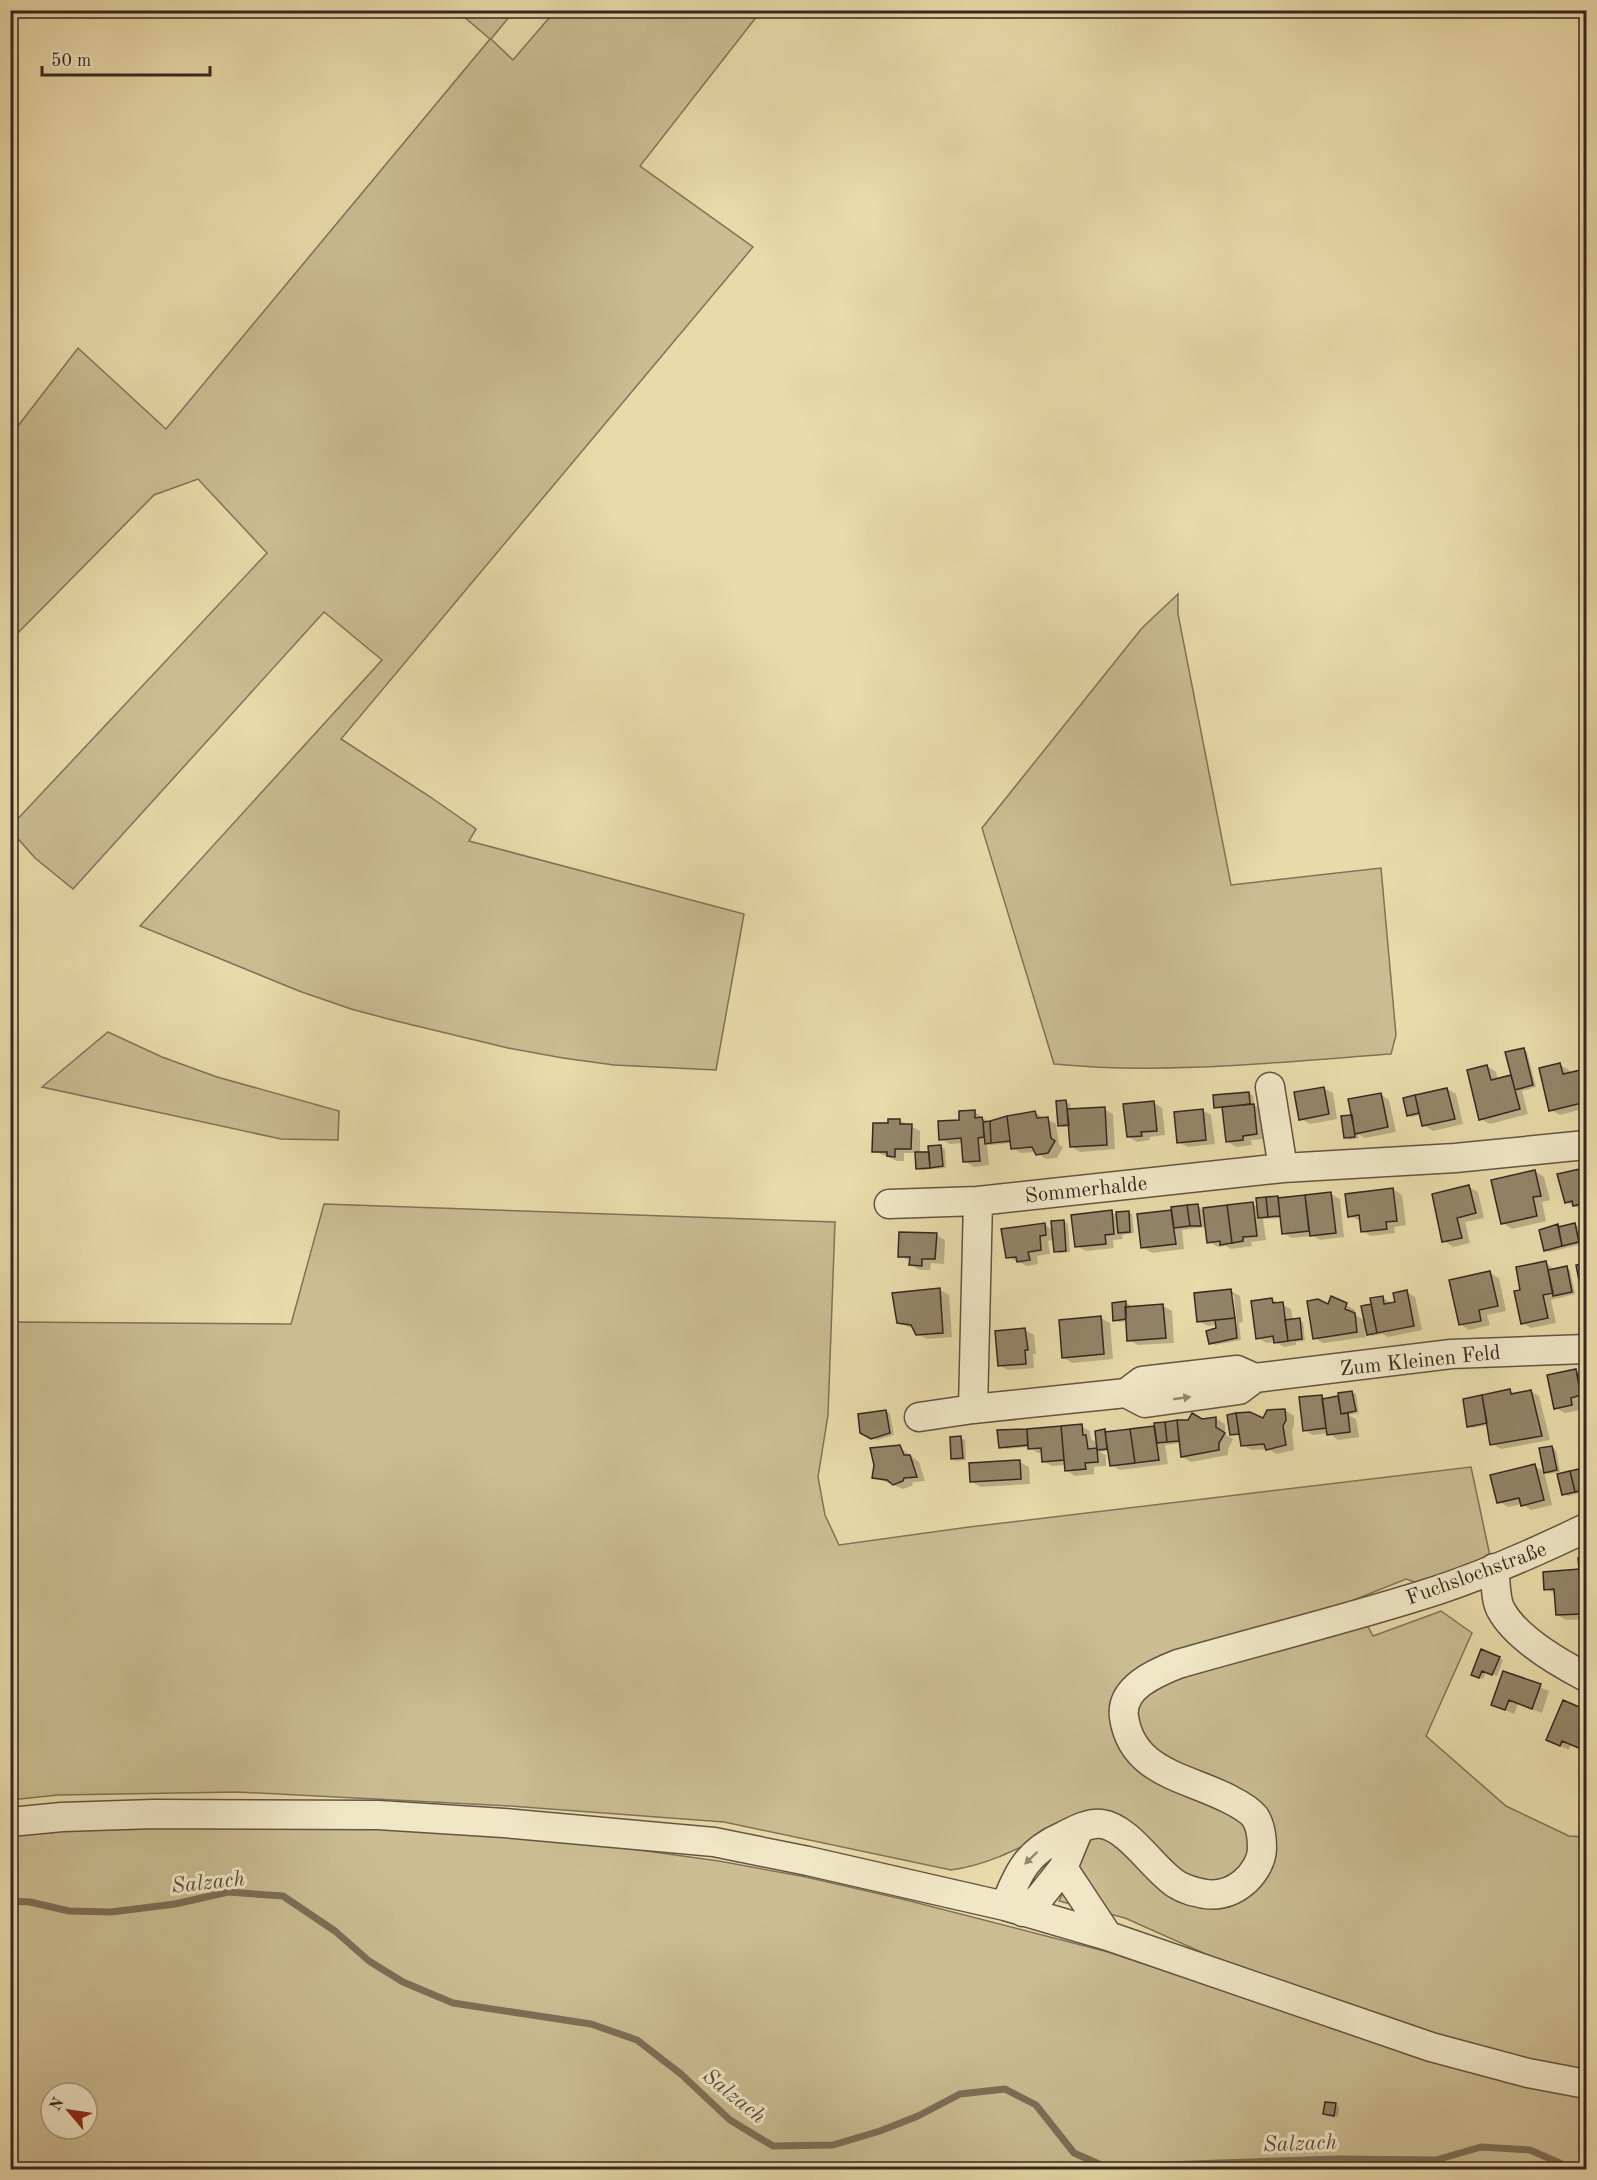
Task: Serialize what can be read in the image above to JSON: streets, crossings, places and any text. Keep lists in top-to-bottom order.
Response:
{
  "streets": {
    "street": ["Sommerhalde", "Zum Kleinen Feld", "Fuchslochstraße"]
  },
  "water": ["Salzach"],
  "scale_bar": "50 m",
  "north": "top left"
}
